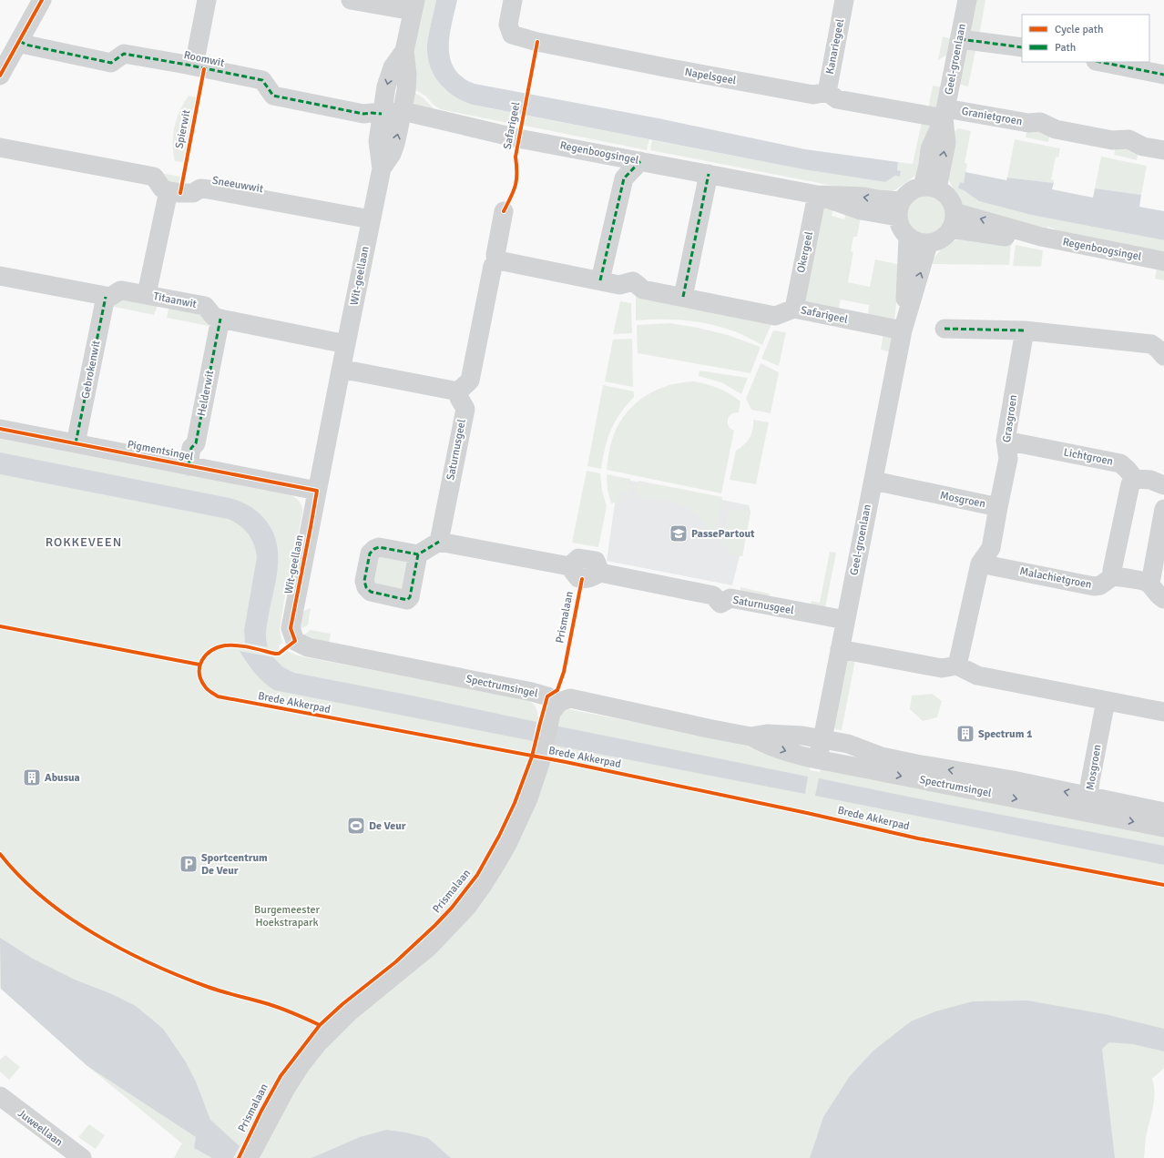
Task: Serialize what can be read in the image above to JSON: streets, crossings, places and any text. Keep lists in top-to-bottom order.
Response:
{
  "streets": {
    "street": [
      "Kanariegeel",
      "Roomwit",
      "Geel-groenlaan",
      "Napelsgeel",
      "Granietgroen",
      "Safarigeel",
      "Regenboogsingel",
      "Sneeuwwit",
      "Okergeel",
      "Wit-geellaan",
      "Titaanwit",
      "Gebrokenwit",
      "Helderwit",
      "Grasgroen",
      "Saturnusgeel",
      "Pigmentsingel",
      "Lichtgroen",
      "Mosgroen",
      "Malachietgroen",
      "Prismalaan",
      "Spectrumsingel",
      "Juweellaan"
    ],
    "cycle path": ["Spierwit", "Brede Akkerpad"]
  },
  "crossings": [
    ["Kanariegeel", "Napelsgeel"],
    ["Roomwit", "Regenboogsingel"],
    ["Roomwit", "Wit-geellaan"],
    ["Geel-groenlaan", "Granietgroen"],
    ["Geel-groenlaan", "Safarigeel"],
    ["Geel-groenlaan", "Regenboogsingel"],
    ["Geel-groenlaan", "Saturnusgeel"],
    ["Geel-groenlaan", "Mosgroen"],
    ["Geel-groenlaan", "Spectrumsingel"],
    ["Safarigeel", "Okergeel"],
    ["Regenboogsingel", "Okergeel"],
    ["Regenboogsingel", "Wit-geellaan"],
    ["Sneeuwwit", "Wit-geellaan"],
    ["Wit-geellaan", "Titaanwit"],
    ["Wit-geellaan", "Pigmentsingel"],
    ["Wit-geellaan", "Spectrumsingel"],
    ["Titaanwit", "Gebrokenwit"],
    ["Titaanwit", "Helderwit"],
    ["Gebrokenwit", "Pigmentsingel"],
    ["Helderwit", "Pigmentsingel"],
    ["Grasgroen", "Lichtgroen"],
    ["Grasgroen", "Mosgroen"],
    ["Mosgroen", "Malachietgroen"],
    ["Mosgroen", "Spectrumsingel"],
    ["Prismalaan", "Spectrumsingel"]
  ],
  "districts": ["ROKKEVEEN"],
  "parks": ["Burgemeester Hoekstrapark"],
  "places": {
    "school or university": ["PassePartout"],
    "building": ["Spectrum 1", "Abusua"],
    "sports": ["De Veur"],
    "parking": ["Sportcentrum De Veur"]
  },
  "legend": ["Cycle path", "Path"]
}
